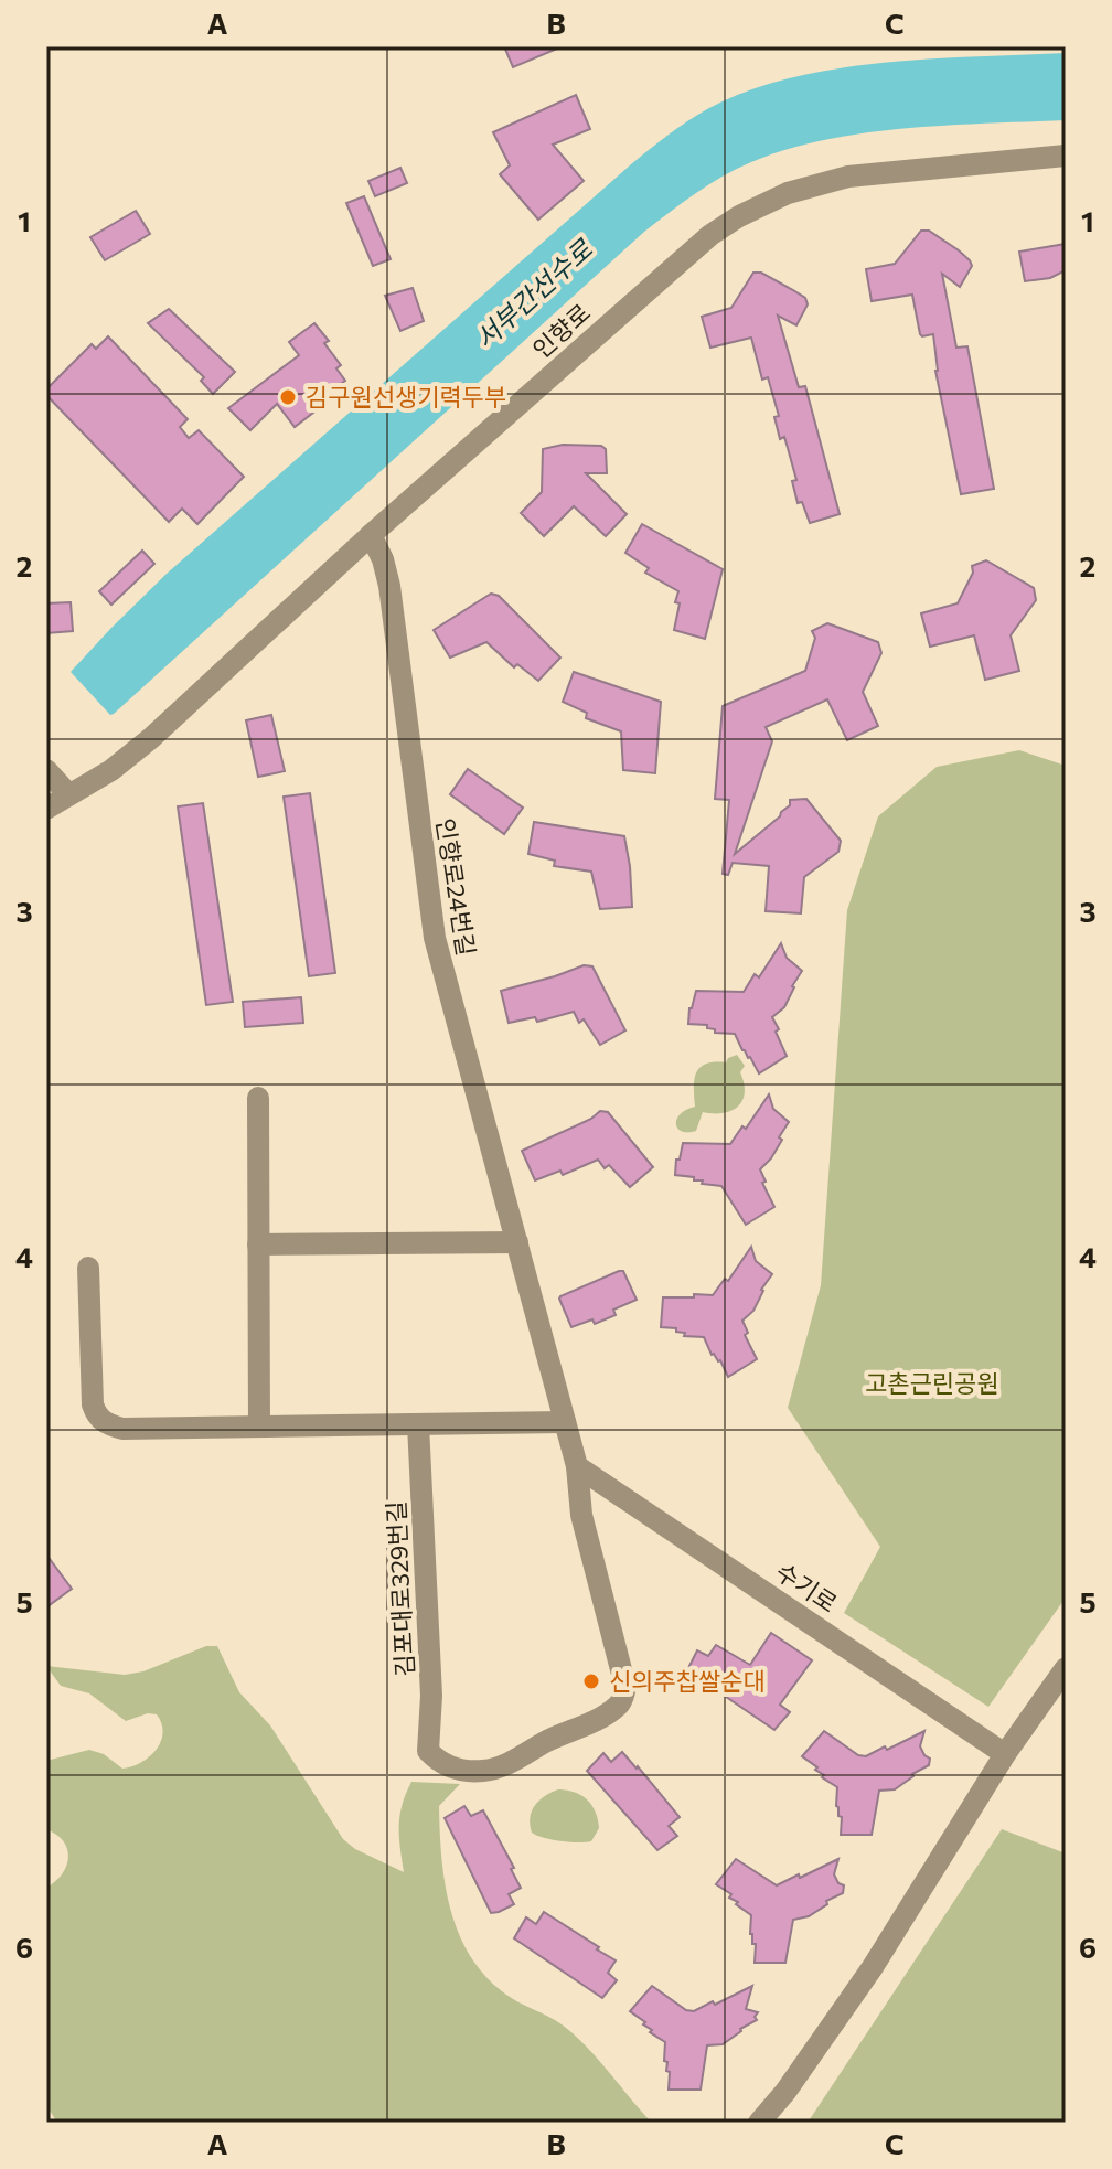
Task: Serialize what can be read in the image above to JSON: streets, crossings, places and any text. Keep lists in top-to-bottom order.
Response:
{
  "streets": {
    "street": [
      "인향로",
      "인향로24번길",
      "수기로",
      "김포대로329번길"
    ]
  },
  "crossings": [
    ["인향로", "인향로24번길"],
    ["인향로24번길", "수기로"],
    ["인향로24번길", "김포대로329번길"]
  ],
  "water": ["서부간선수로"],
  "parks": ["고촌근린공원"],
  "places": ["김구원선생기력두부", "신의주찹쌀순대"],
  "grid": {
    "columns": ["A", "B", "C"],
    "rows": [
      "1",
      "2",
      "3",
      "4",
      "5",
      "6"
    ]
  }
}
